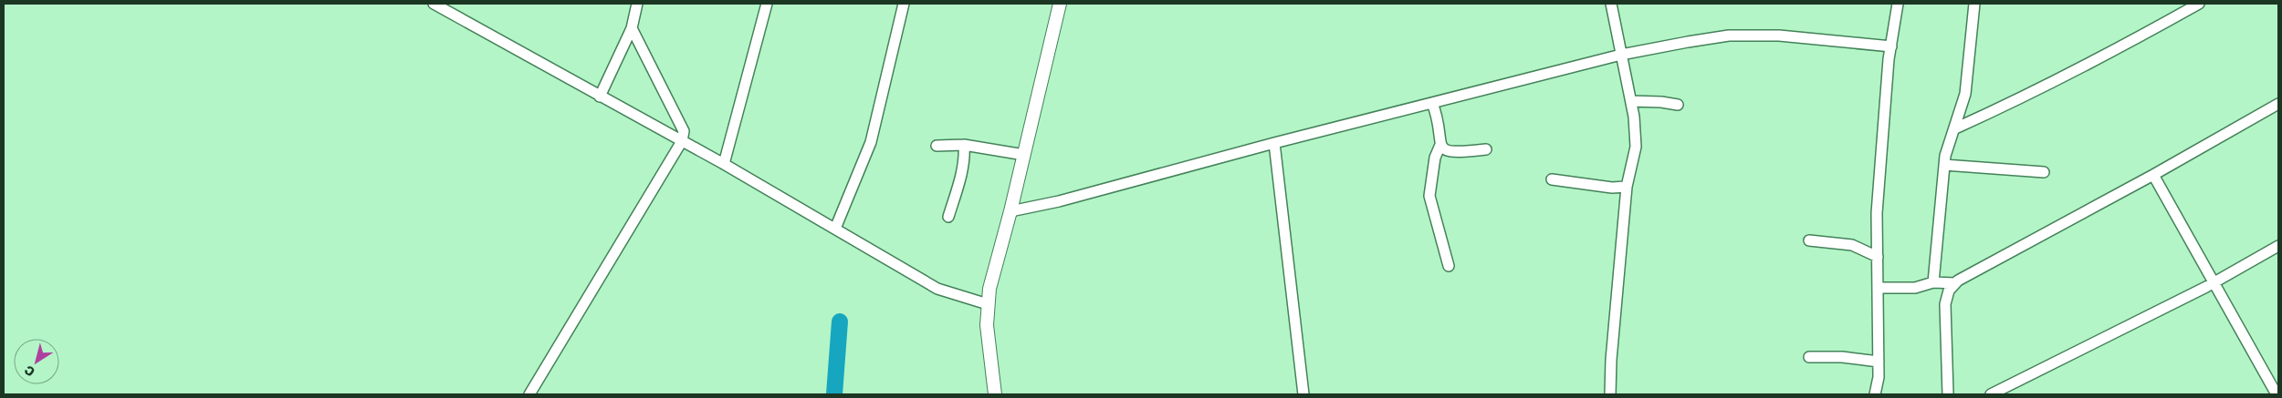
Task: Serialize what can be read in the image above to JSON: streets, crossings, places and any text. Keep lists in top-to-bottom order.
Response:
{
  "north": "bottom left"
}
